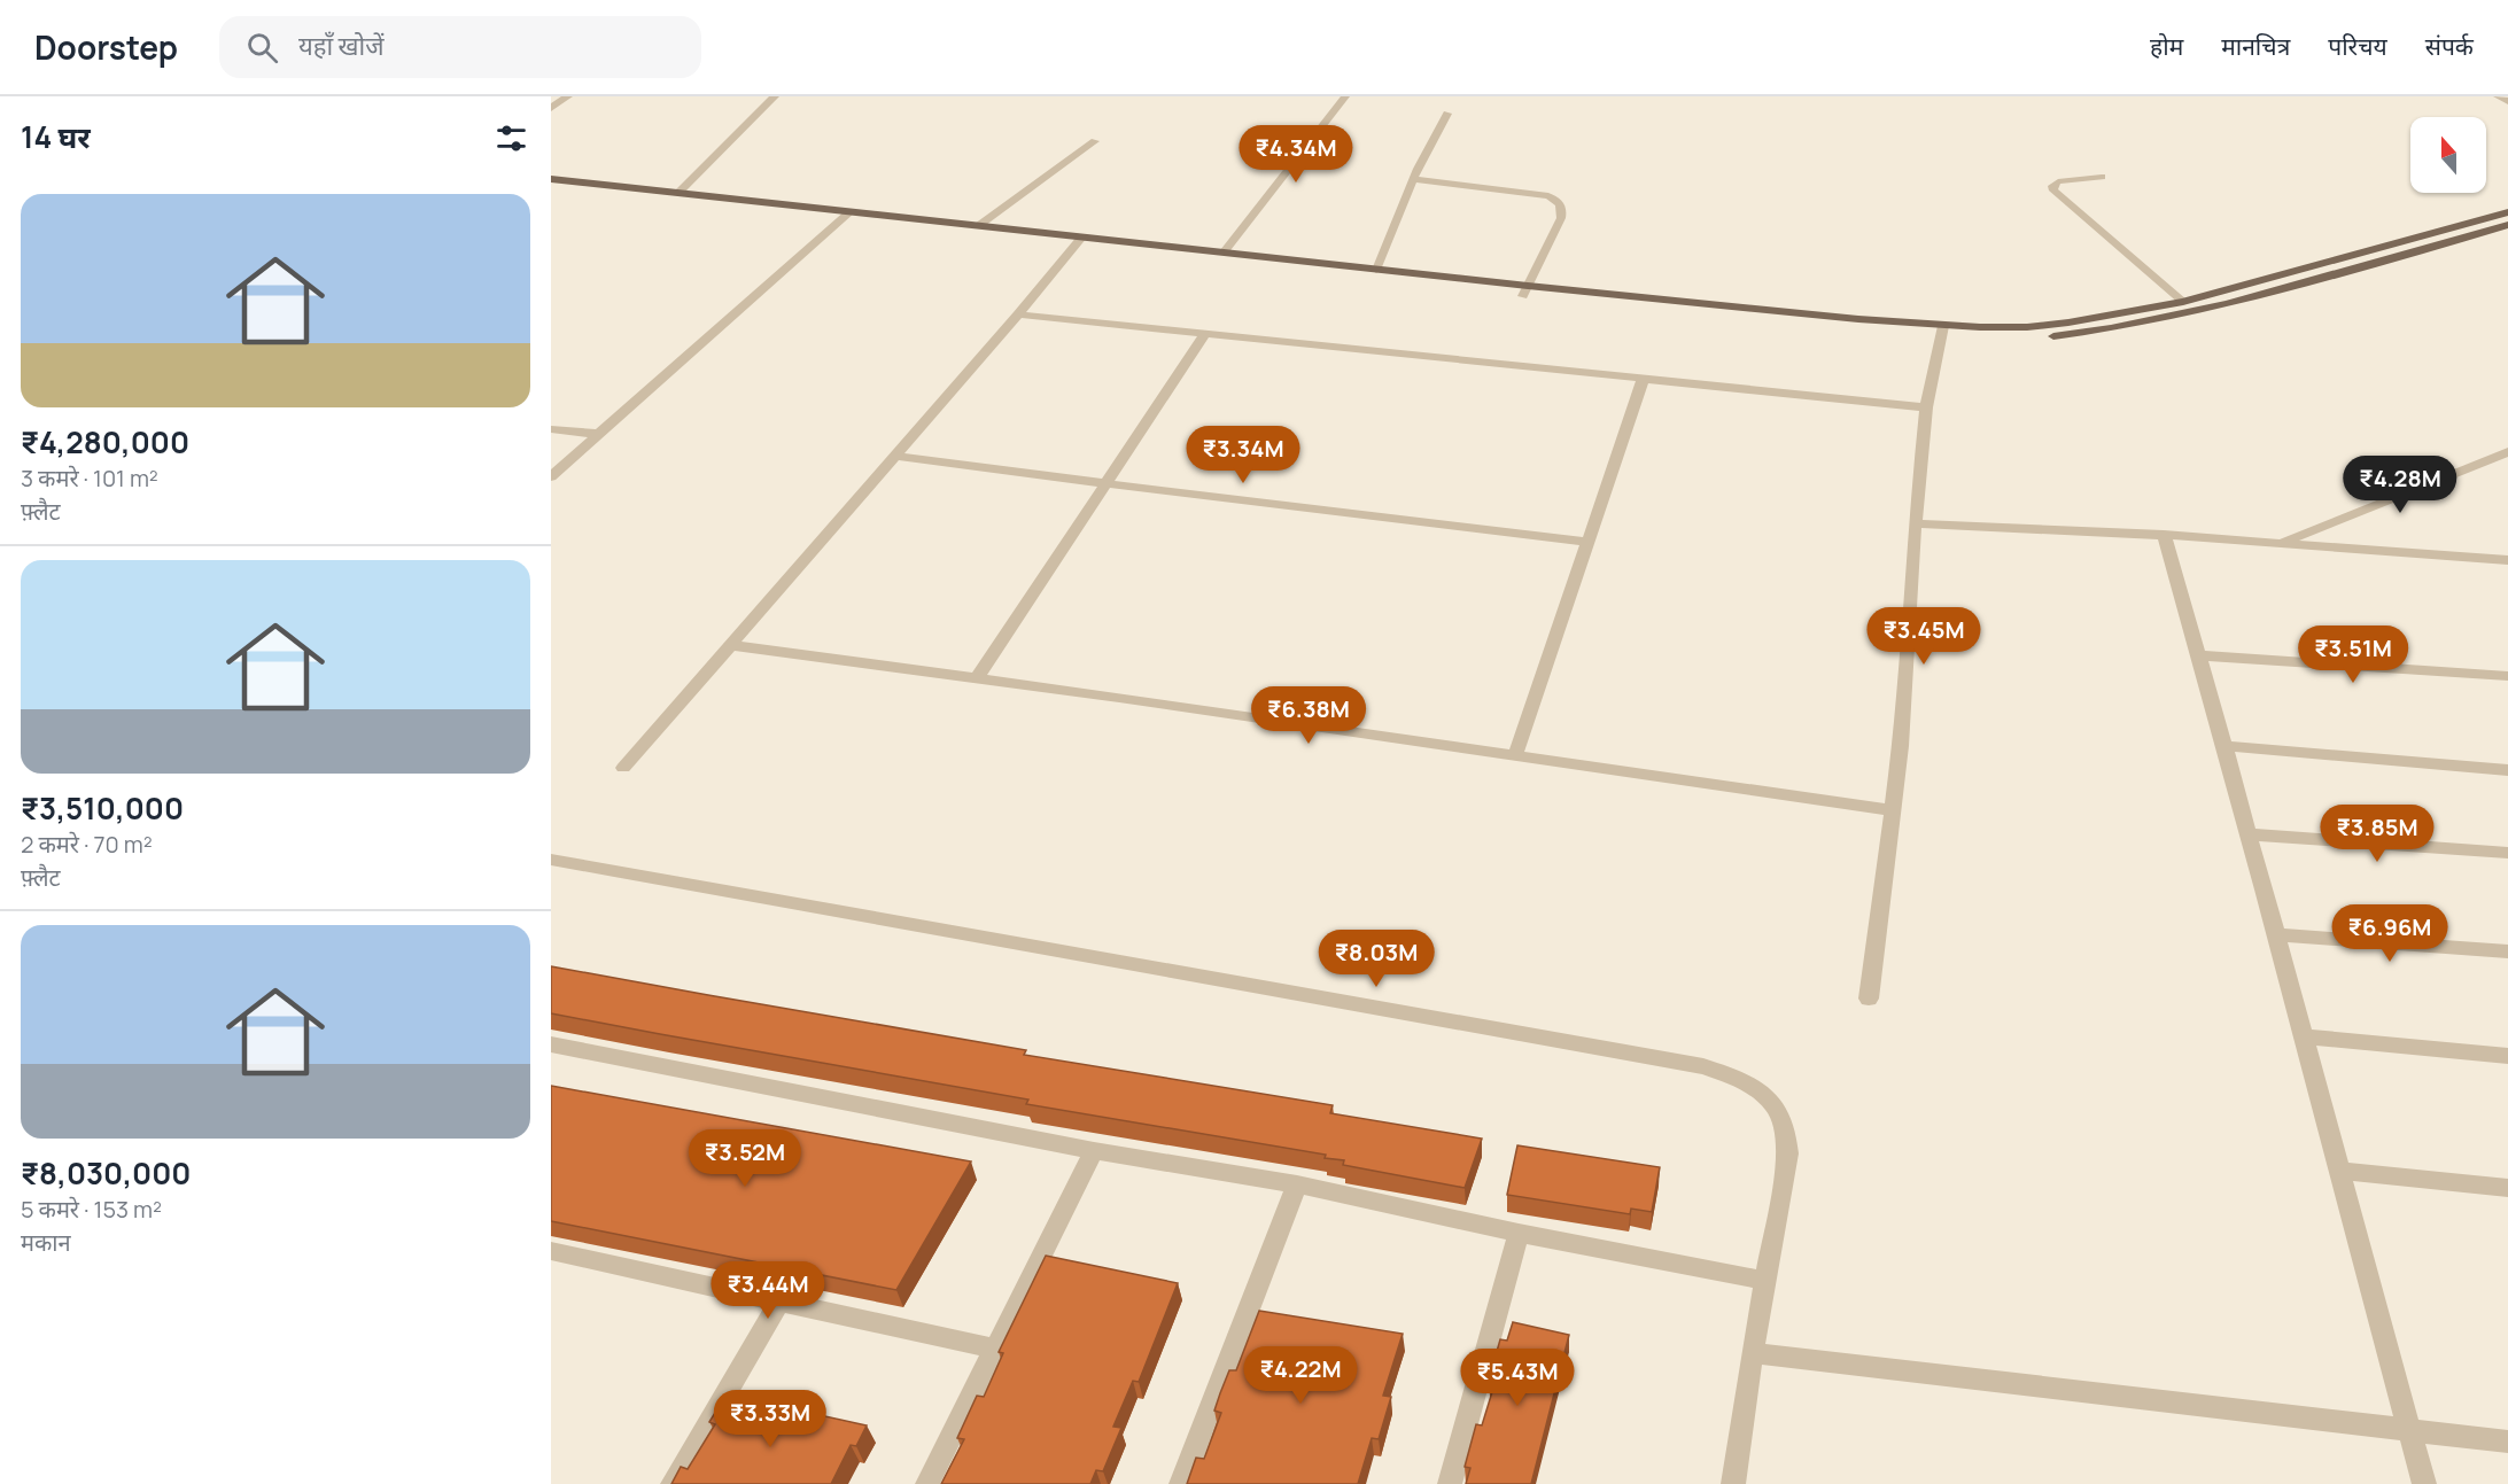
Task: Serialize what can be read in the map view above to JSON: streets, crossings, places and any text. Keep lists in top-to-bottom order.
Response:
{
  "north": "top",
  "page": {
    "header": "Doorstep",
    "search": "यहाँ खोजें",
    "nav": [
      "होम",
      "मानचित्र",
      "परिचय",
      "संपर्क"
    ],
    "heading": "14 घर",
    "price": [
      "₹4.34M",
      "₹3.34M",
      "₹4.28M",
      "₹3.45M",
      "₹3.51M",
      "₹6.38M",
      "₹3.85M",
      "₹6.96M",
      "₹8.03M",
      "₹3.52M",
      "₹3.44M",
      "₹4.22M",
      "₹5.43M",
      "₹3.33M"
    ],
    "list": [
      {
        "name": "₹4,280,000",
        "note": "3 कमरे · 101 m² · फ़्लैट"
      },
      {
        "name": "₹3,510,000",
        "note": "2 कमरे · 70 m² · फ़्लैट"
      },
      {
        "name": "₹8,030,000",
        "note": "5 कमरे · 153 m² · मकान"
      }
    ]
  }
}
